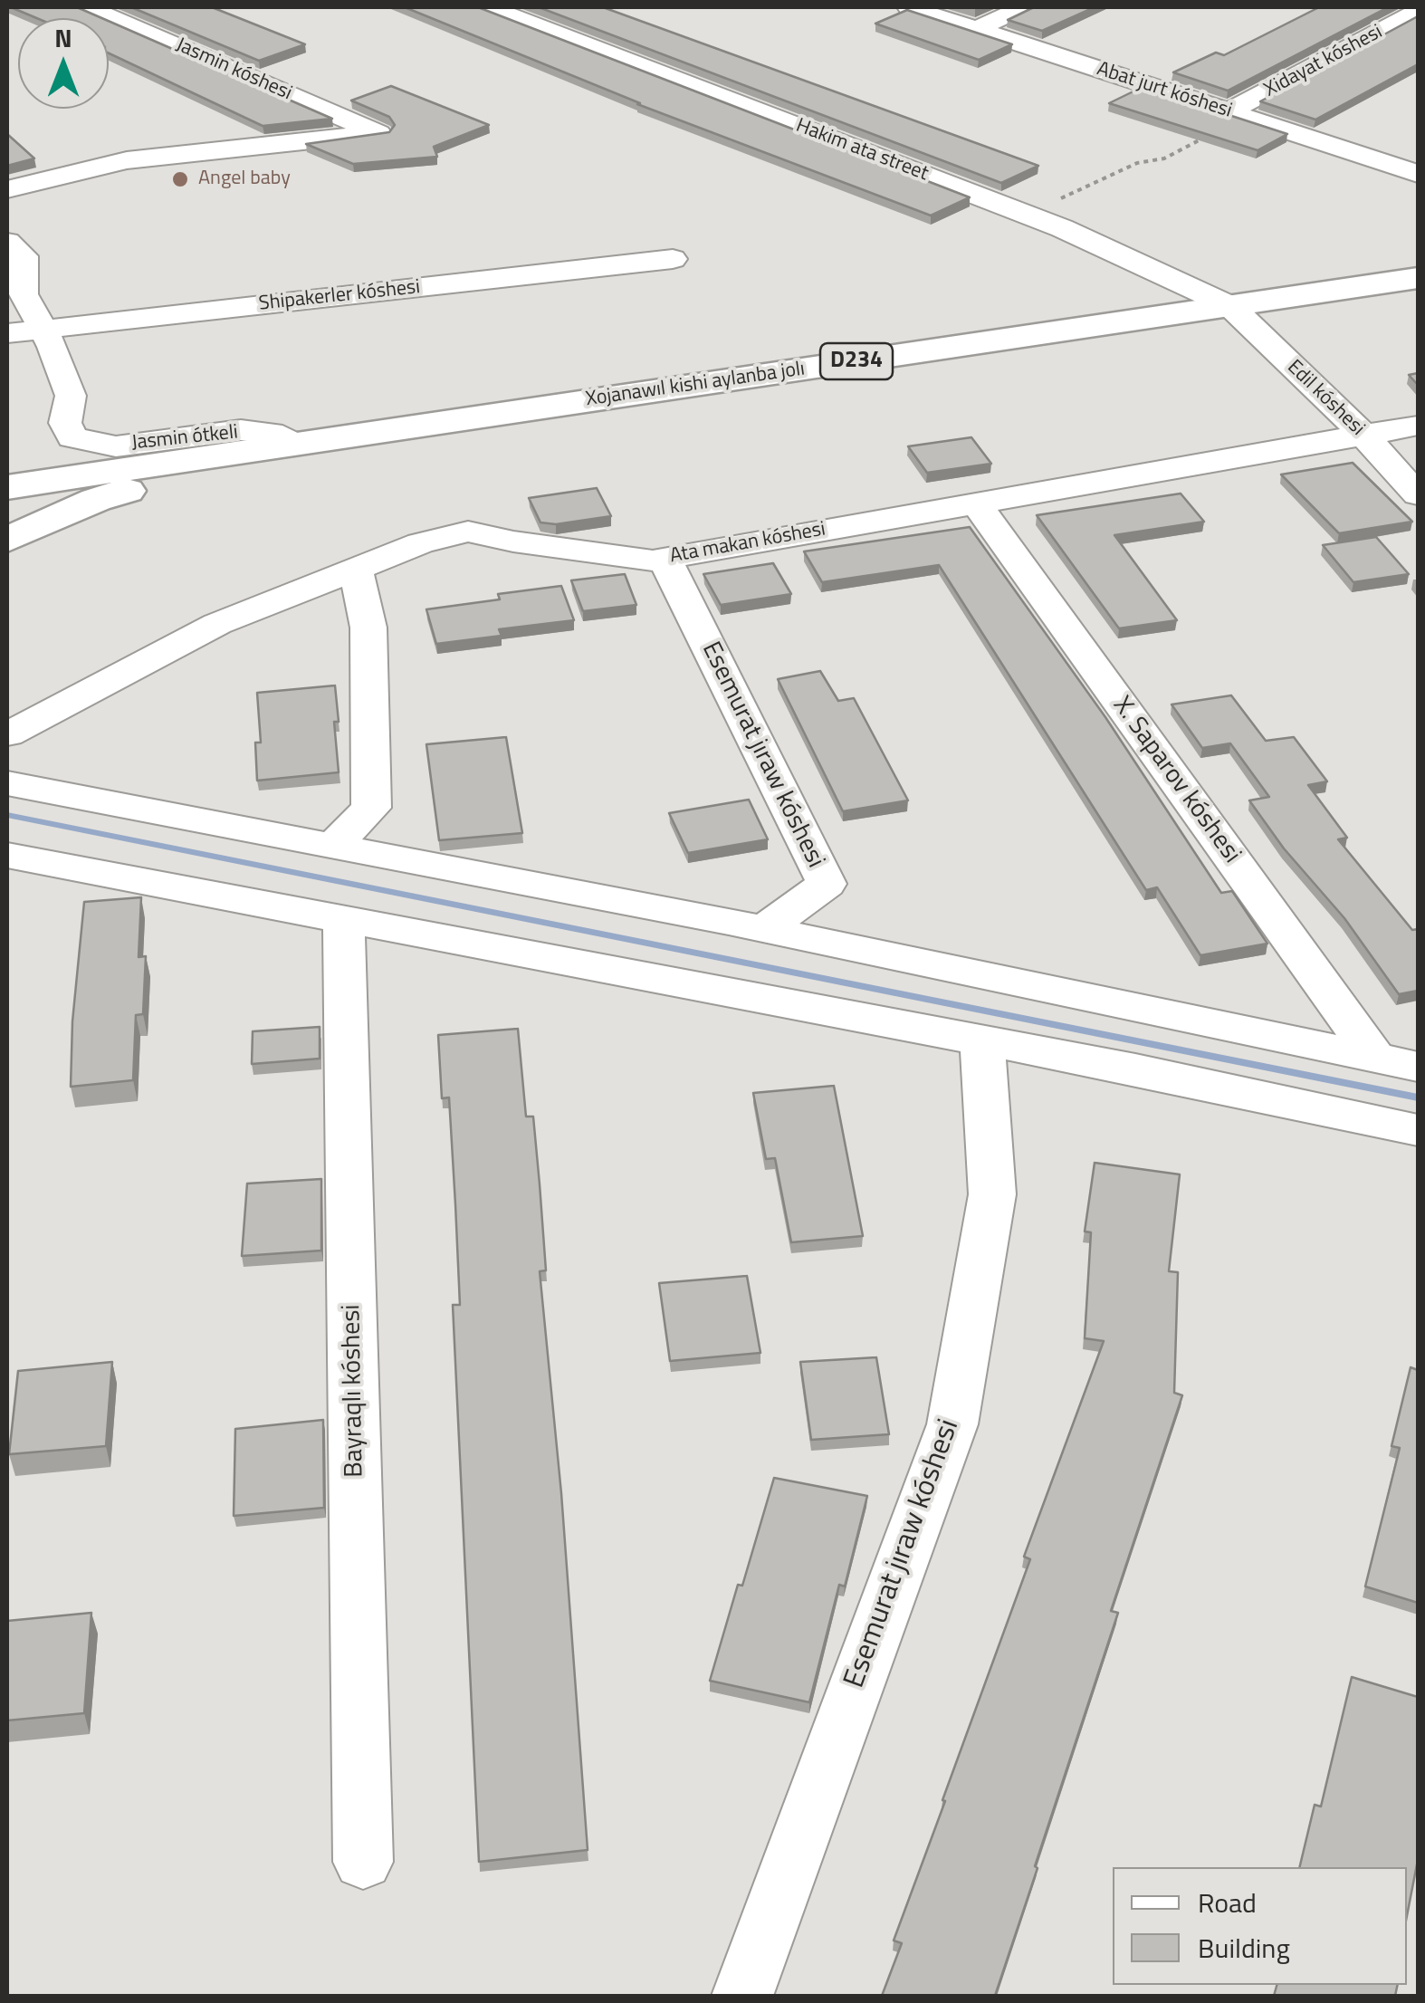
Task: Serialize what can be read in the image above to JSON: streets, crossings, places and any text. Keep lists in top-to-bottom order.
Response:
{
  "streets": {
    "main road": ["D234", "Xojanawıl kishi aylanba jolı"],
    "street": [
      "Xidayat kóshesi",
      "Jasmin kóshesi",
      "Abat jurt kóshesi",
      "Hakim ata street",
      "Shipakerler kóshesi",
      "Edil kóshesi",
      "Jasmin ótkeli",
      "Ata makan kóshesi",
      "Esemurat jıraw kóshesi",
      "X. Saparov kóshesi",
      "Bayraqlı kóshesi"
    ]
  },
  "crossings": [
    ["Xidayat kóshesi", "Abat jurt kóshesi"],
    ["Hakim ata street", "Xojanawıl kishi aylanba jolı"],
    ["Hakim ata street", "Edil kóshesi"],
    ["Shipakerler kóshesi", "Jasmin ótkeli"],
    ["Xojanawıl kishi aylanba jolı", "Edil kóshesi"],
    ["Xojanawıl kishi aylanba jolı", "Jasmin ótkeli"],
    ["Edil kóshesi", "Ata makan kóshesi"],
    ["Ata makan kóshesi", "Esemurat jıraw kóshesi"],
    ["Ata makan kóshesi", "X. Saparov kóshesi"]
  ],
  "places": ["Angel baby"],
  "legend": ["Road", "Building"],
  "north": "top"
}
